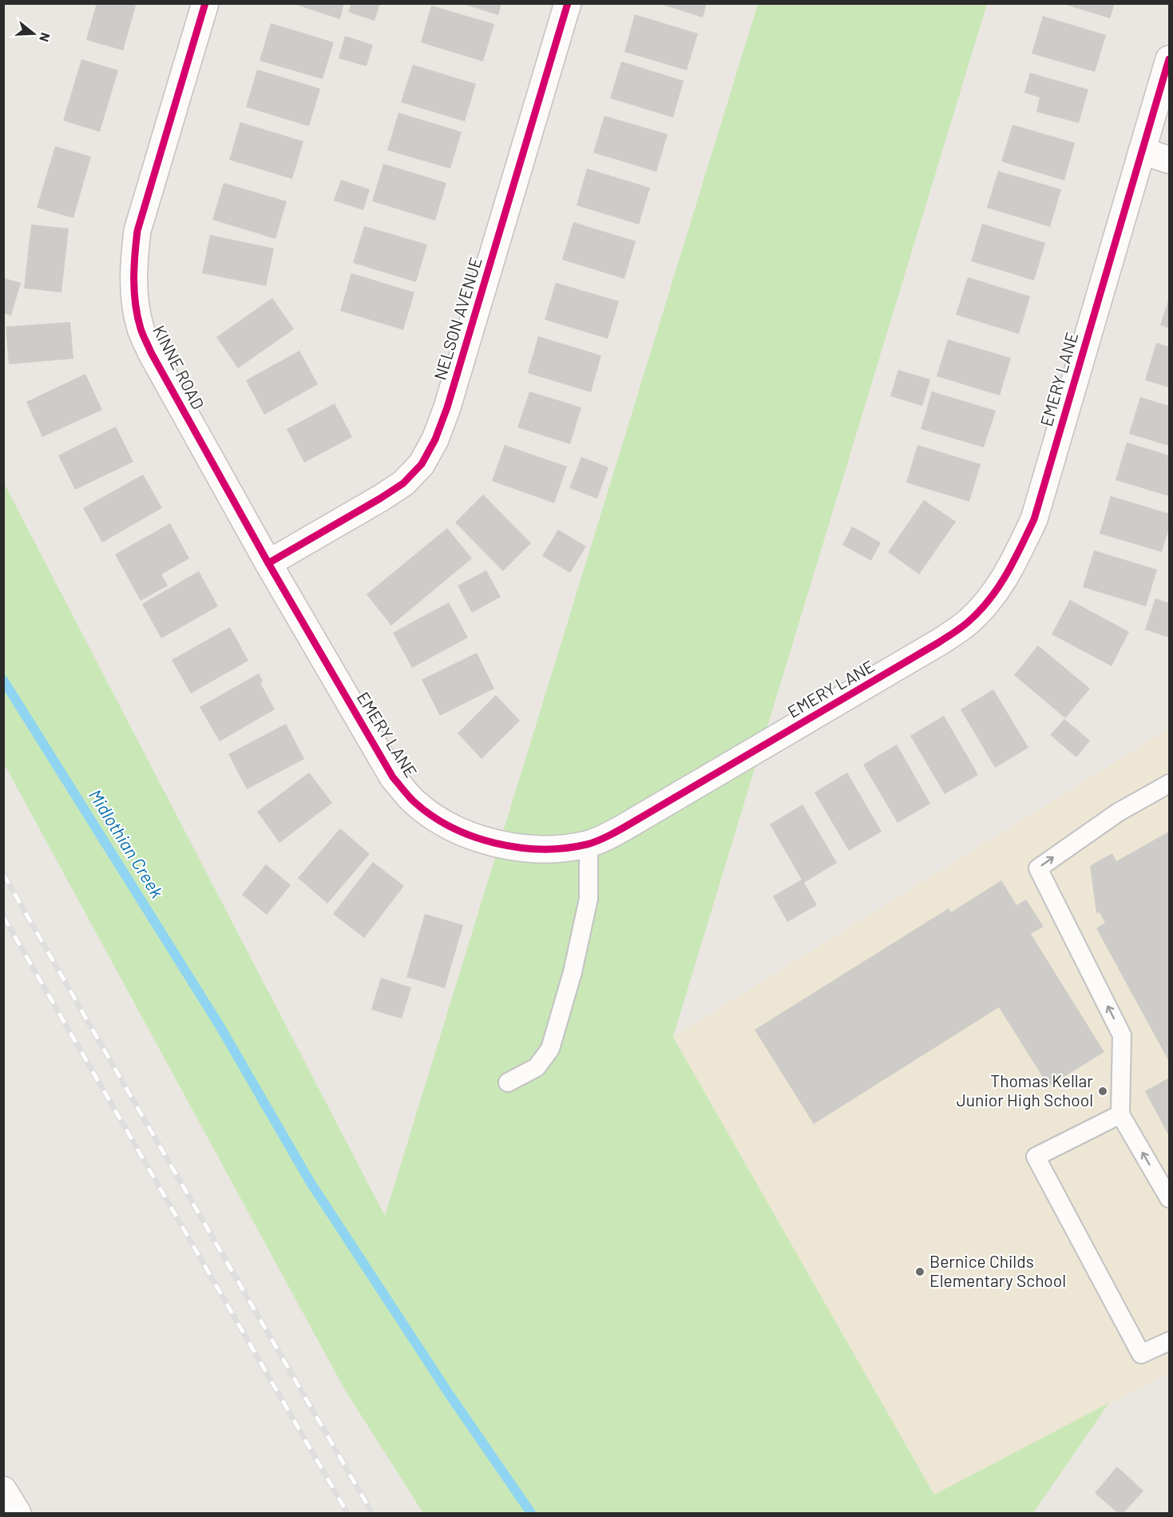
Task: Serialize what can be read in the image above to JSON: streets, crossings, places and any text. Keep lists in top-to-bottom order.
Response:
{
  "streets": {
    "street": ["NELSON AVENUE", "KINNE ROAD", "EMERY LANE"]
  },
  "crossings": [
    ["NELSON AVENUE", "KINNE ROAD"],
    ["NELSON AVENUE", "EMERY LANE"],
    ["KINNE ROAD", "EMERY LANE"]
  ],
  "water": ["Midlothian Creek"],
  "places": ["Thomas Kellar Junior High School", "Bernice Childs Elementary School"],
  "north": "right"
}
